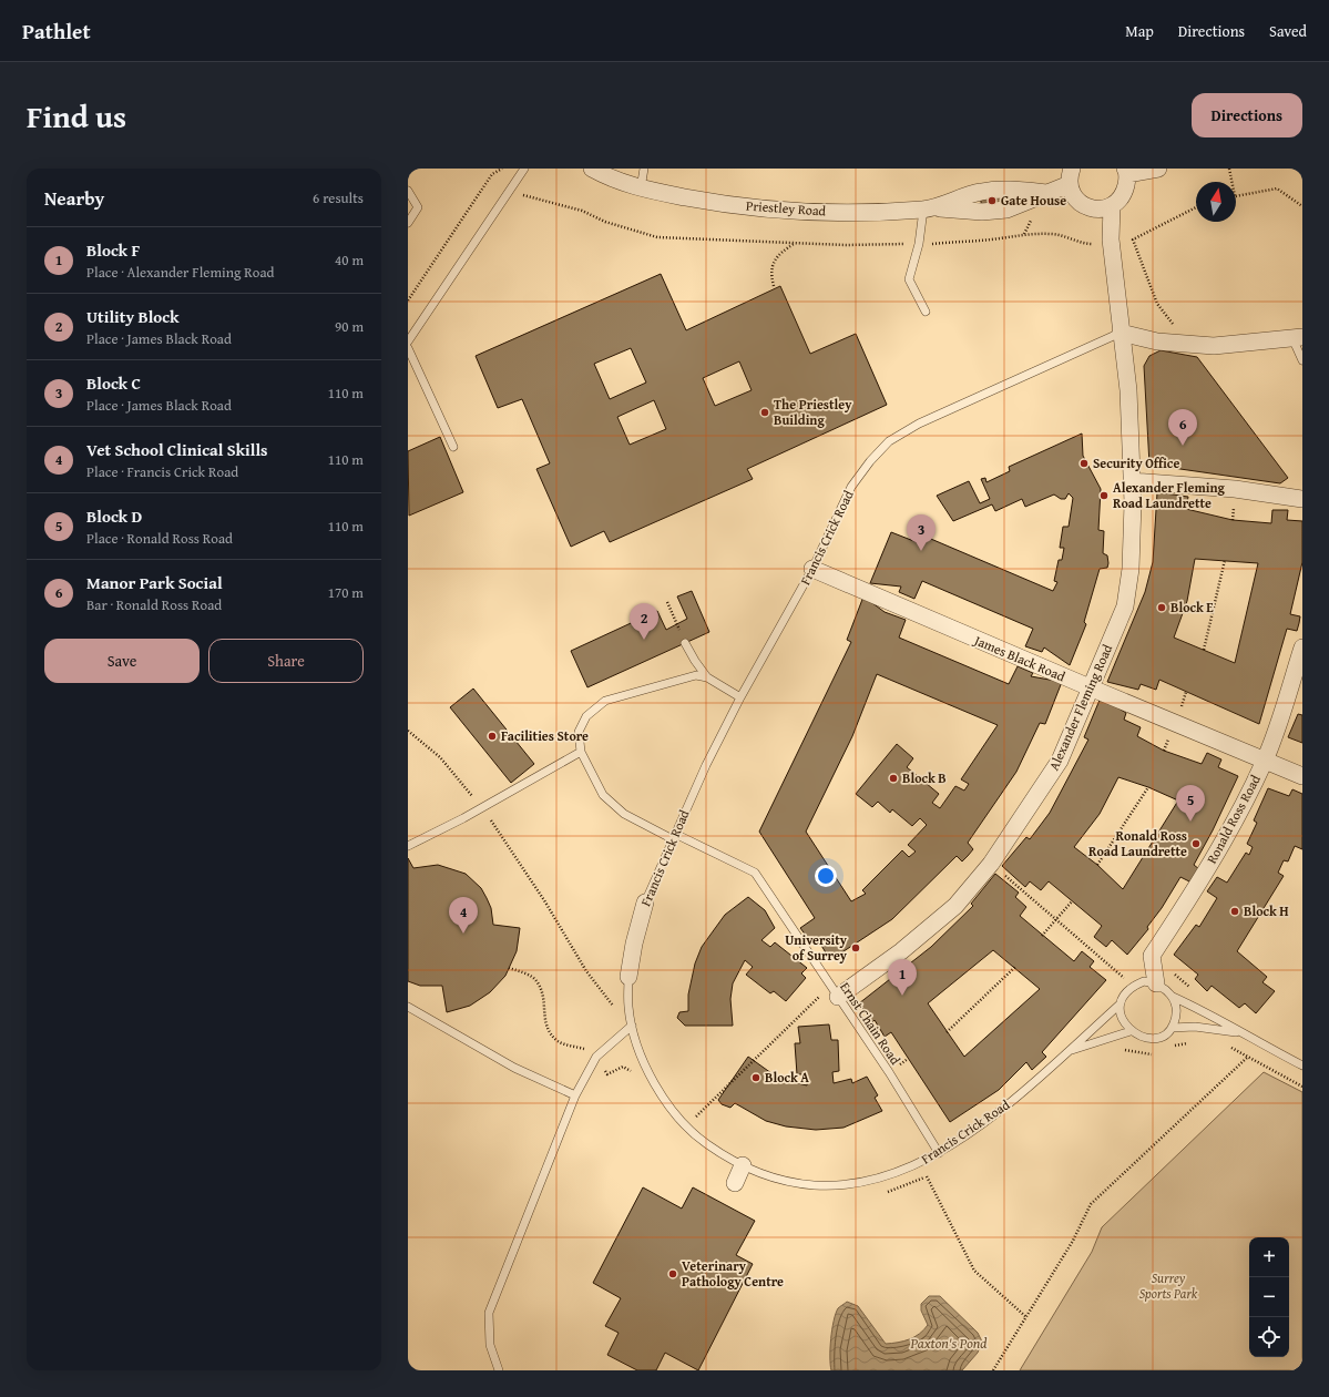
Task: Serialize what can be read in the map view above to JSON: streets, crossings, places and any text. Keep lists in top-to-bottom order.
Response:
{
  "streets": {
    "street": [
      "Priestley Road",
      "Francis Crick Road",
      "James Black Road",
      "Alexander Fleming Road",
      "Ronald Ross Road"
    ],
    "lane": ["Ernst Chain Road"]
  },
  "crossings": [
    ["Francis Crick Road", "James Black Road"],
    ["Francis Crick Road", "Alexander Fleming Road"],
    ["Francis Crick Road", "Ronald Ross Road"],
    ["Francis Crick Road", "Ernst Chain Road"],
    ["James Black Road", "Alexander Fleming Road"],
    ["James Black Road", "Ronald Ross Road"],
    ["Alexander Fleming Road", "Ernst Chain Road"]
  ],
  "water": ["Paxton's Pond"],
  "parks": ["Surrey Sports Park"],
  "places": [
    "Gate House",
    "The Priestley Building",
    "Security Office",
    "Alexander Fleming Road Laundrette",
    "Block E",
    "Facilities Store",
    "Block B",
    "Ronald Ross Road Laundrette",
    "Block H",
    "University of Surrey",
    "Block A",
    "Veterinary Pathology Centre"
  ],
  "north": "top",
  "page": {
    "header": "Pathlet",
    "nav": ["Map", "Directions", "Saved"],
    "title": "Find us",
    "buttons": [
      "Directions",
      ["Save", "Share"]
    ],
    "heading": ["Nearby", "6 results"],
    "list": [
      {
        "mark": "1",
        "name": "Block F",
        "note": "Place · Alexander Fleming Road",
        "value": "40 m"
      },
      {
        "mark": "2",
        "name": "Utility Block",
        "note": "Place · James Black Road",
        "value": "90 m"
      },
      {
        "mark": "3",
        "name": "Block C",
        "note": "Place · James Black Road",
        "value": "110 m"
      },
      {
        "mark": "4",
        "name": "Vet School Clinical Skills",
        "note": "Place · Francis Crick Road",
        "value": "110 m"
      },
      {
        "mark": "5",
        "name": "Block D",
        "note": "Place · Ronald Ross Road",
        "value": "110 m"
      },
      {
        "mark": "6",
        "name": "Manor Park Social",
        "note": "Bar · Ronald Ross Road",
        "value": "170 m"
      }
    ],
    "pins": [
      "6",
      "3",
      "2",
      "5",
      "4",
      "1"
    ],
    "map_buttons": ["+", "−"]
  }
}
